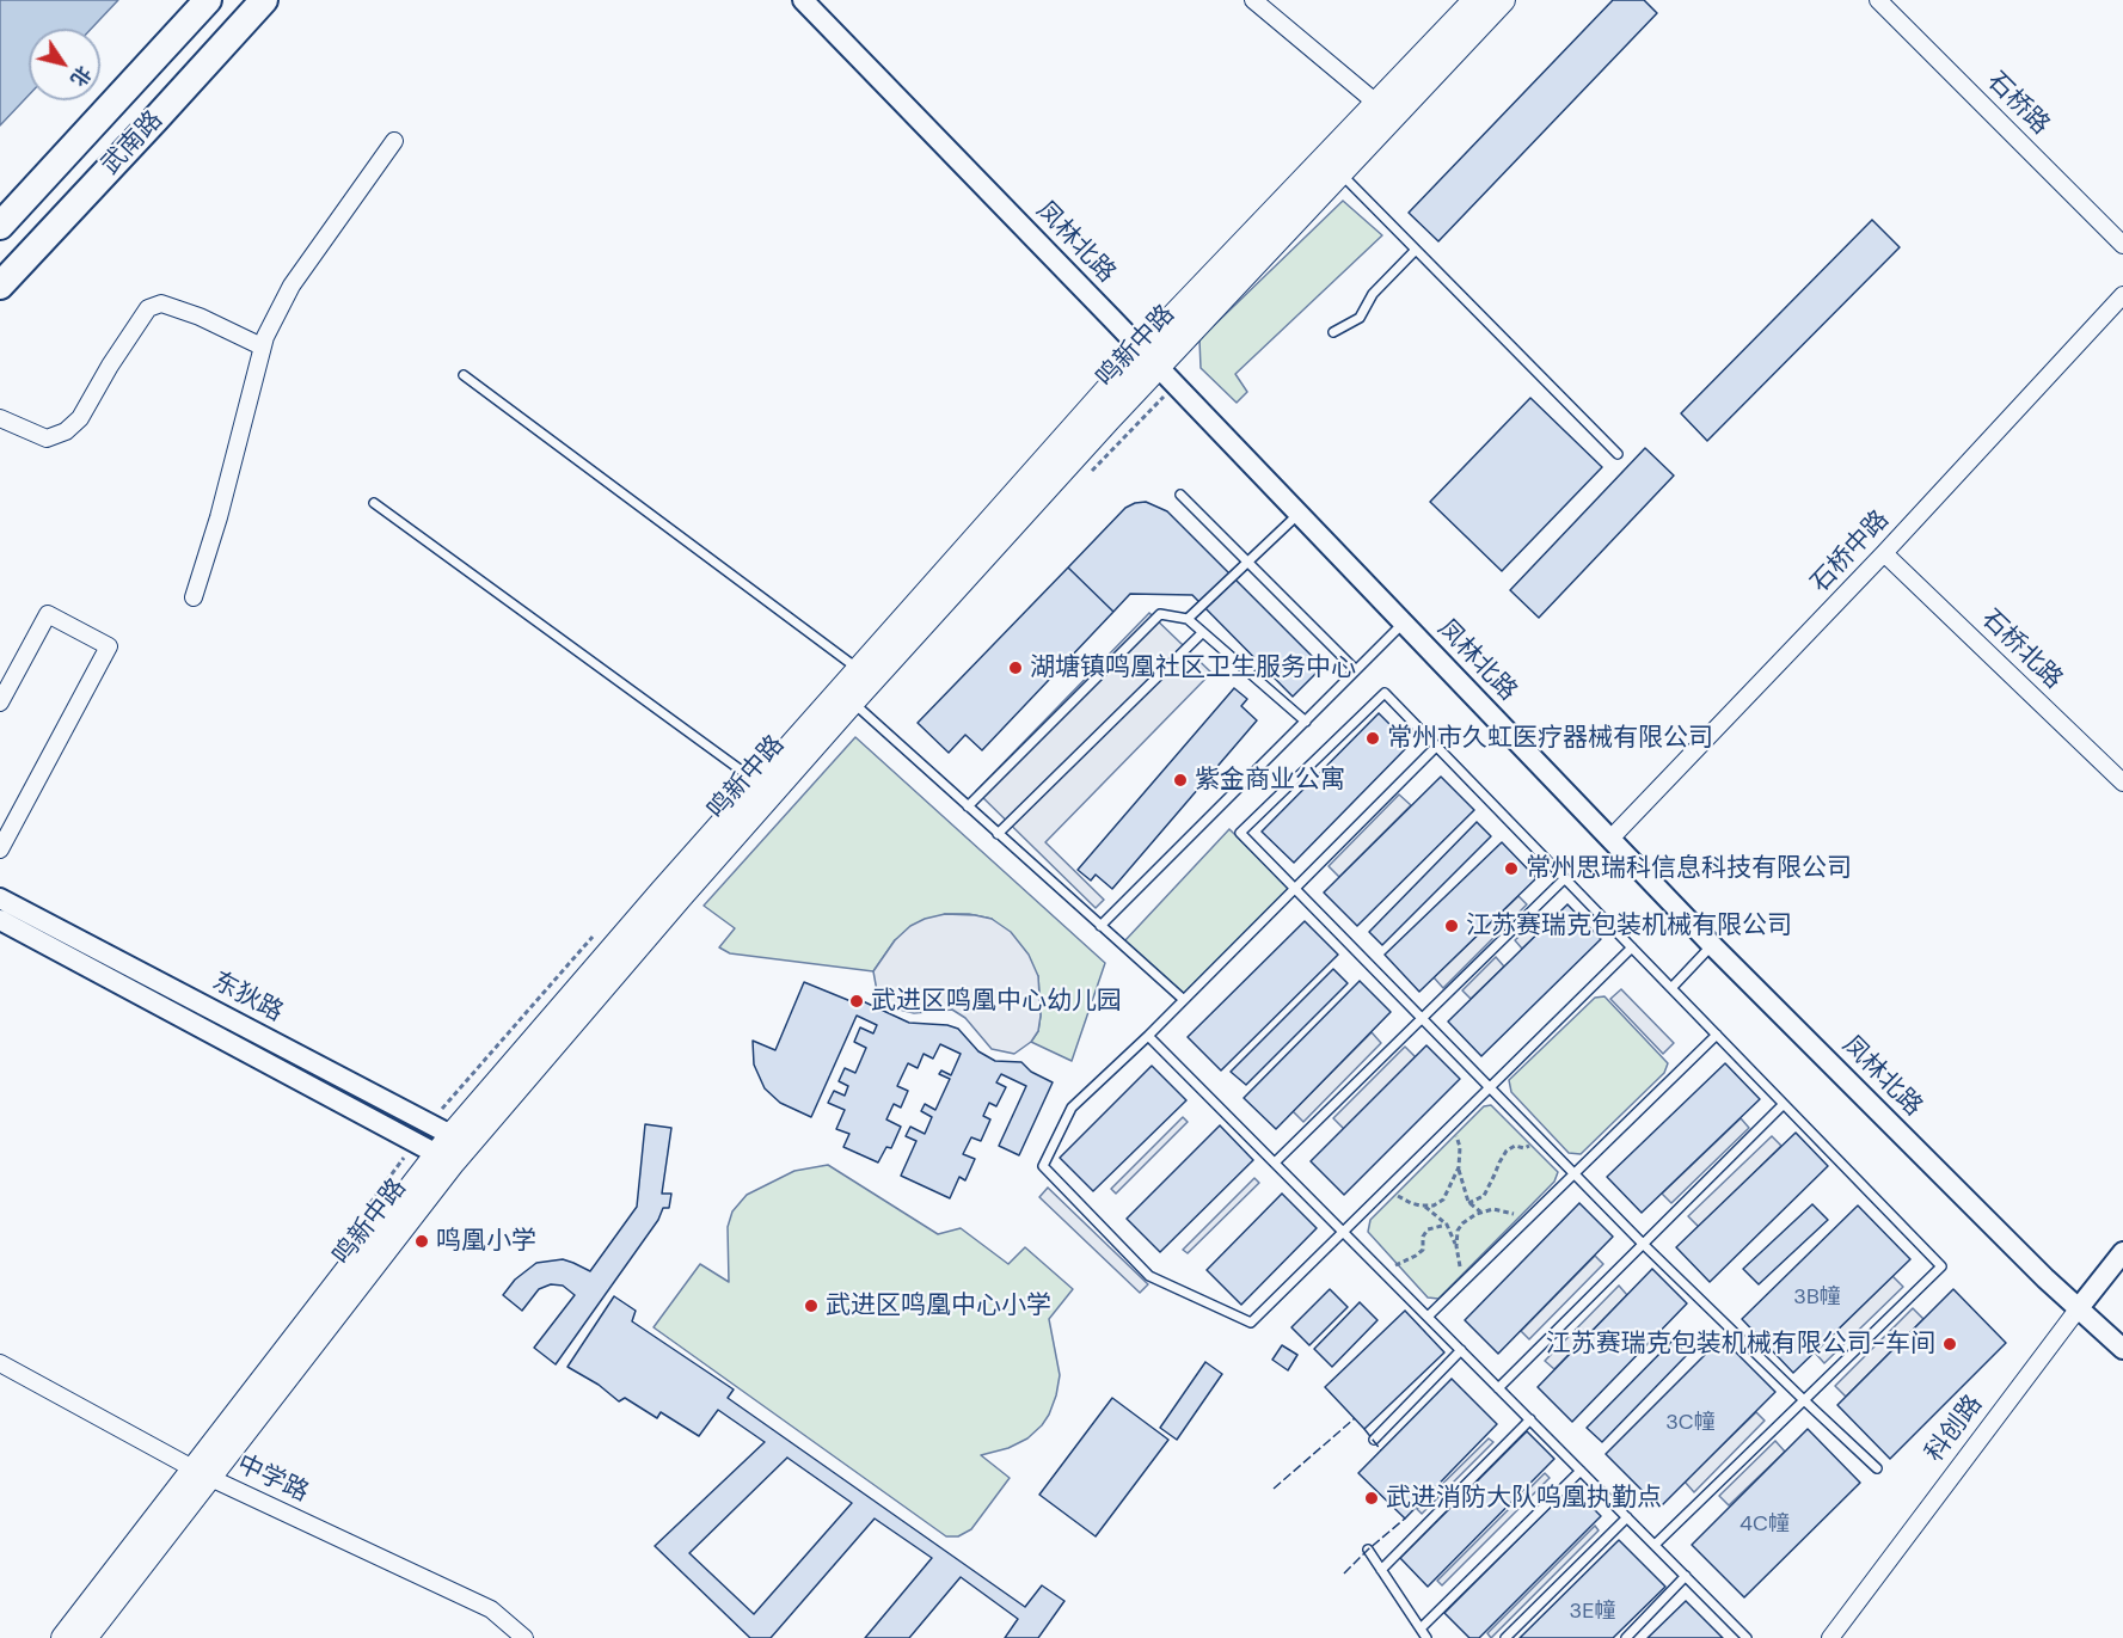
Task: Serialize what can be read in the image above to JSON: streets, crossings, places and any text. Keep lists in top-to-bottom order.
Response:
{
  "streets": {
    "main road": ["武南路", "鸣新中路"],
    "street": [
      "石桥路",
      "凤林北路",
      "石桥中路",
      "石桥北路",
      "东狄路",
      "科创路",
      "中学路"
    ]
  },
  "crossings": [
    ["凤林北路", "鸣新中路"],
    ["凤林北路", "石桥中路"],
    ["凤林北路", "科创路"],
    ["鸣新中路", "东狄路"],
    ["鸣新中路", "中学路"],
    ["石桥中路", "石桥北路"]
  ],
  "places": [
    "湖塘镇鸣凰社区卫生服务中心",
    "常州市久虹医疗器械有限公司",
    "紫金商业公寓",
    "常州思瑞科信息科技有限公司",
    "江苏赛瑞克包装机械有限公司",
    "武进区鸣凰中心幼儿园",
    "鸣凰小学",
    "武进区鸣凰中心小学",
    "江苏赛瑞克包装机械有限公司-车间",
    "武进消防大队呜凰执勤点"
  ],
  "house_numbers": [
    "3B幢",
    "3C幢",
    "4C幢",
    "3E幢"
  ],
  "north": "bottom right"
}
